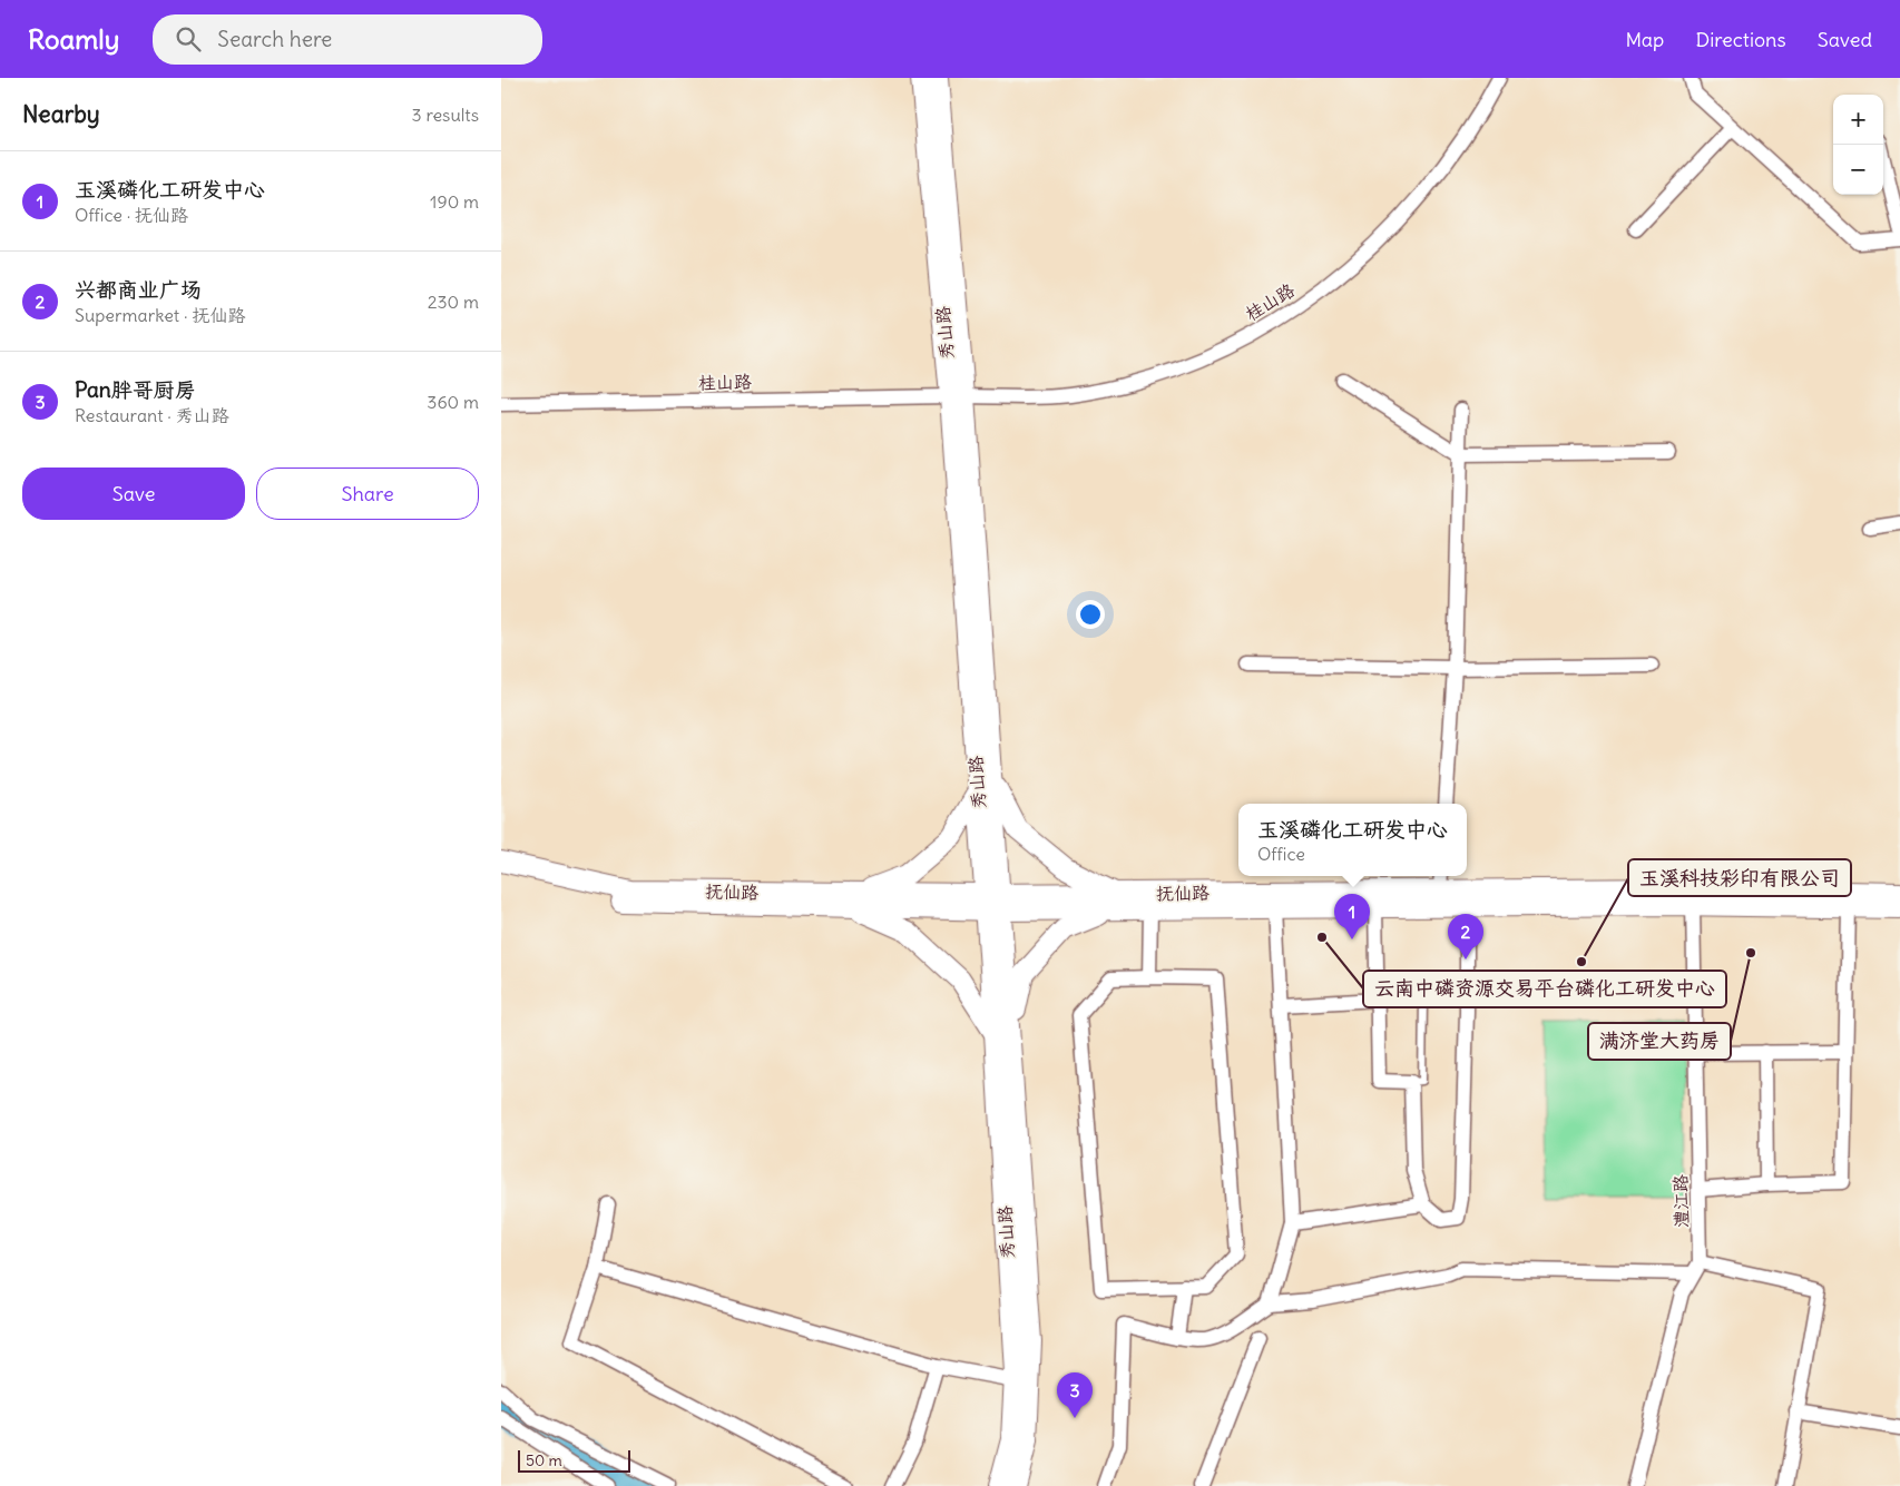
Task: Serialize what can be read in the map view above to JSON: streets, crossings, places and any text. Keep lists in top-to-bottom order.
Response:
{
  "streets": {
    "street": [
      "桂山路",
      "秀山路",
      "抚仙路",
      "澧江路"
    ]
  },
  "crossings": [
    ["桂山路", "秀山路"],
    ["秀山路", "抚仙路"],
    ["抚仙路", "澧江路"]
  ],
  "places": ["云南中磷资源交易平台磷化工研发中心", "满济堂大药房", "玉溪科技彩印有限公司"],
  "scale_bar": "50 m",
  "page": {
    "header": "Roamly",
    "search": "Search here",
    "nav": ["Map", "Directions", "Saved"],
    "heading": ["Nearby", "3 results"],
    "map_buttons": ["+", "−"],
    "list": [
      {
        "mark": "1",
        "name": "玉溪磷化工研发中心",
        "note": "Office · 抚仙路",
        "value": "190 m"
      },
      {
        "mark": "2",
        "name": "兴都商业广场",
        "note": "Supermarket · 抚仙路",
        "value": "230 m"
      },
      {
        "mark": "3",
        "name": "Pan胖哥厨房",
        "note": "Restaurant · 秀山路",
        "value": "360 m"
      }
    ],
    "buttons": ["Save", "Share"],
    "popup": ["玉溪磷化工研发中心", "Office"],
    "pins": ["1", "2", "3"],
    "scale": "50 m"
  }
}
